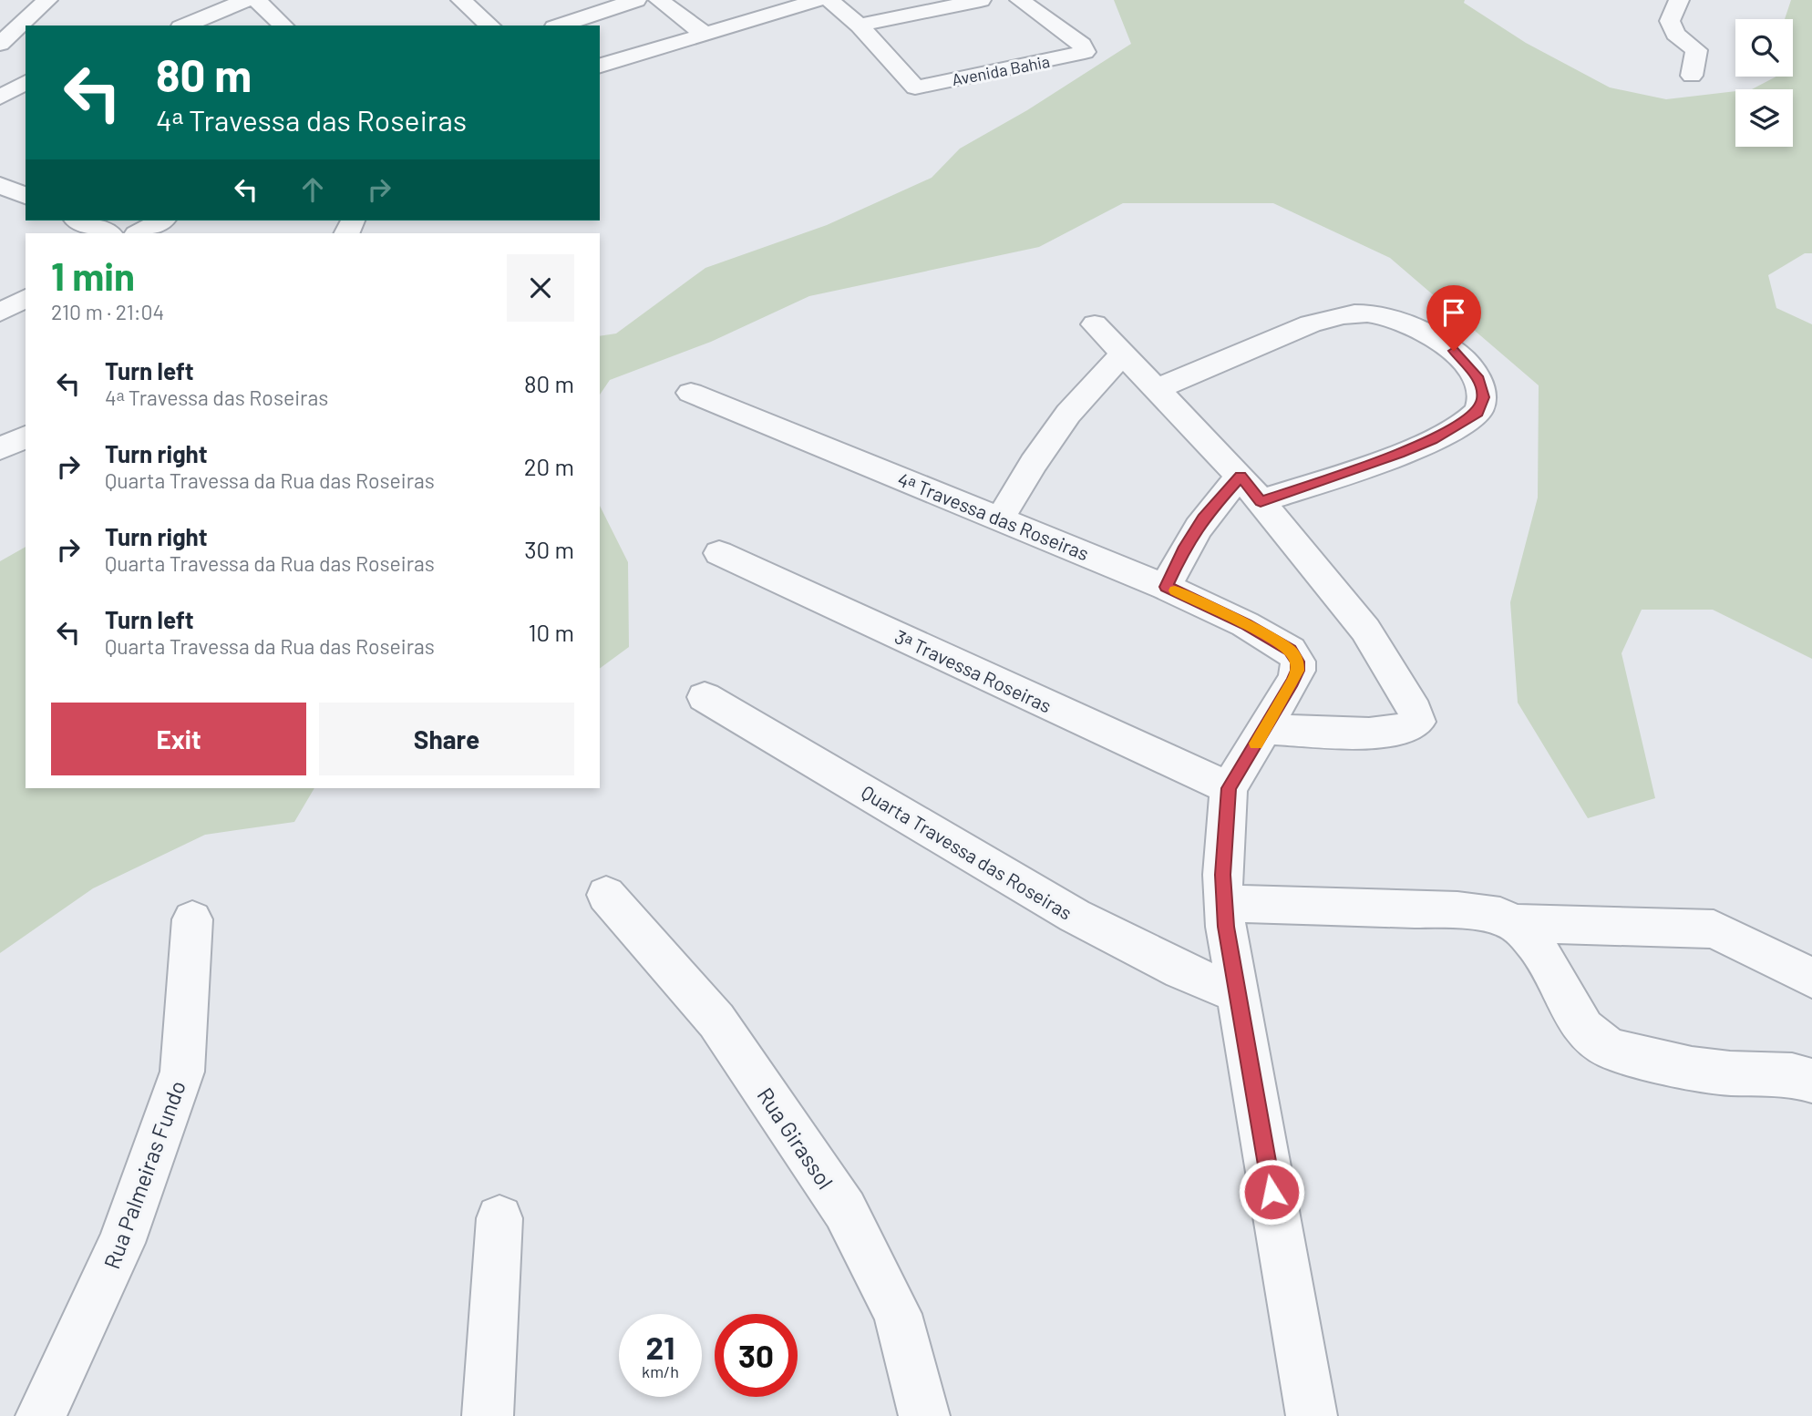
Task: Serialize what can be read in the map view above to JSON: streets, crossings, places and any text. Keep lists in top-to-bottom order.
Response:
{
  "streets": {
    "street": [
      "Avenida Bahia",
      "4ᵃ Travessa das Roseiras",
      "3ᵃ Travessa Roseiras",
      "Quarta Travessa das Roseiras",
      "Rua Girassol",
      "Rua Palmeiras Fundo"
    ]
  },
  "page": {
    "turn": ["80 m", "4ᵃ Travessa das Roseiras"],
    "heading": ["1 min", "210 m · 21:04"],
    "list": [
      {
        "name": "Turn left",
        "note": "4ᵃ Travessa das Roseiras",
        "value": "80 m"
      },
      {
        "name": "Turn right",
        "note": "Quarta Travessa da Rua das Roseiras",
        "value": "20 m"
      },
      {
        "name": "Turn right",
        "note": "Quarta Travessa da Rua das Roseiras",
        "value": "30 m"
      },
      {
        "name": "Turn left",
        "note": "Quarta Travessa da Rua das Roseiras",
        "value": "10 m"
      }
    ],
    "buttons": ["Exit", "Share"],
    "speed": "21 km/h",
    "limit": "30"
  }
}
